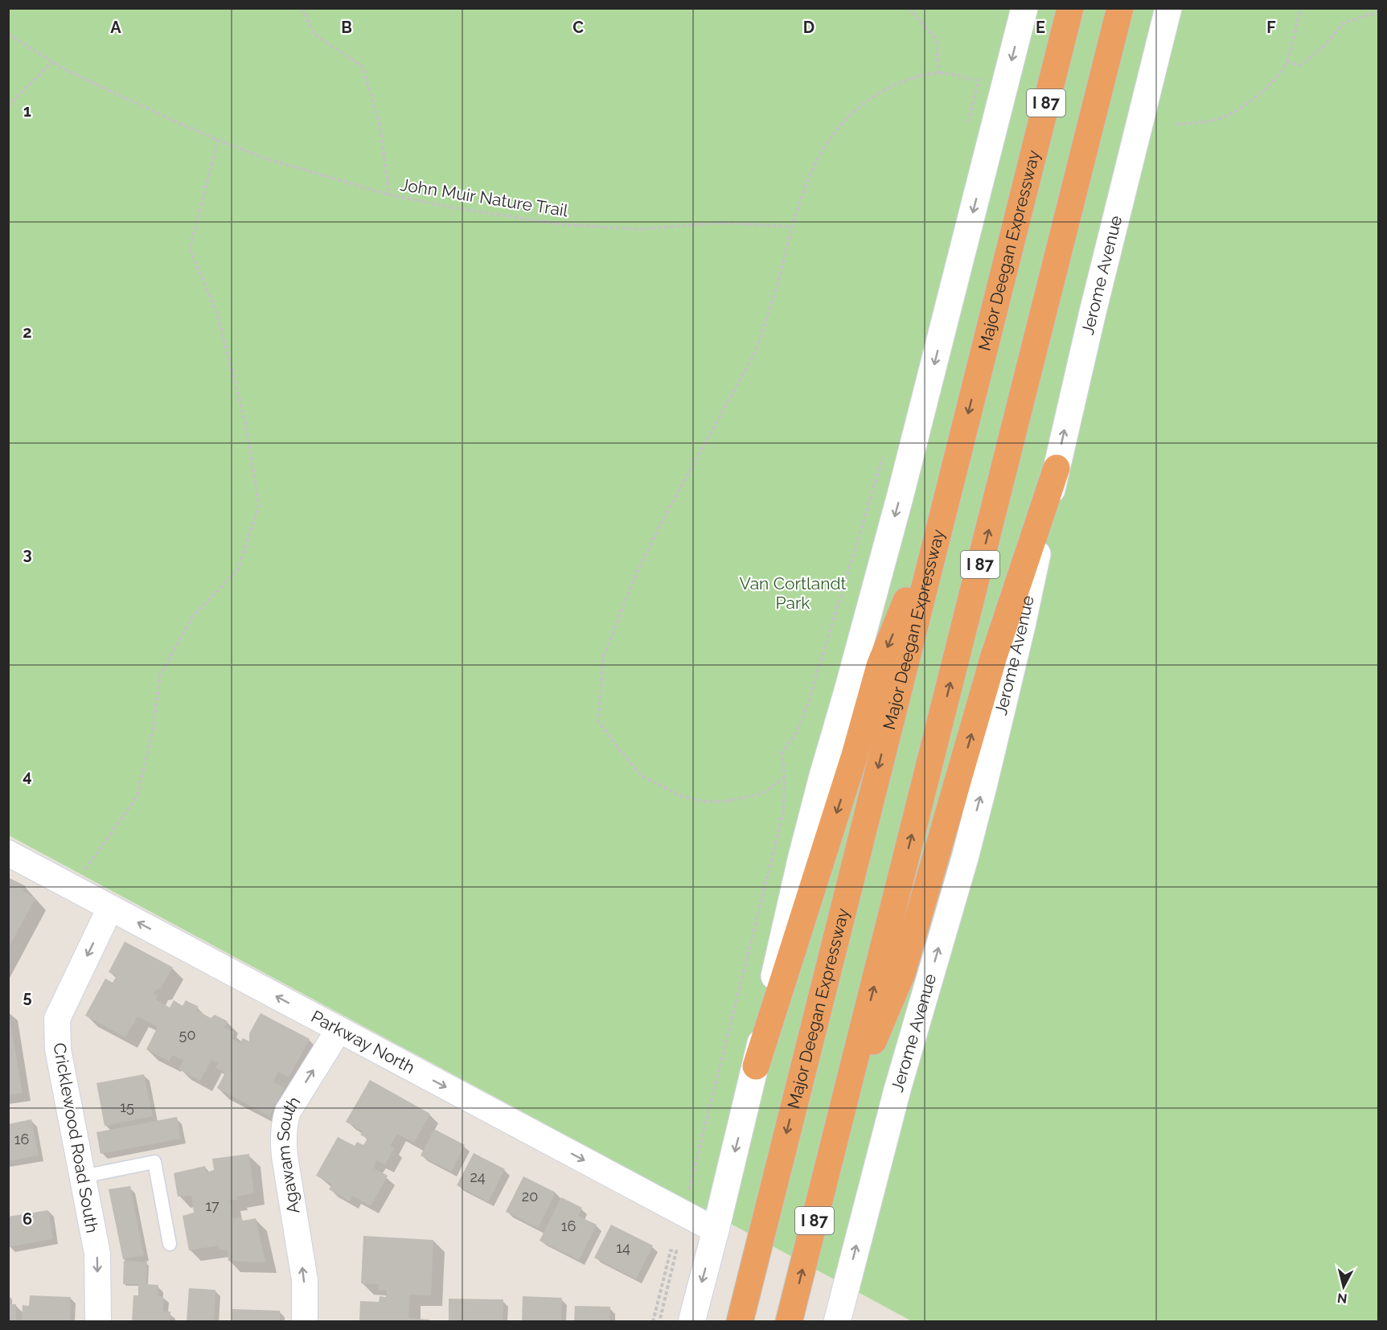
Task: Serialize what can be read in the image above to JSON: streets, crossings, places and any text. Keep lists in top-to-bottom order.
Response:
{
  "streets": {
    "highway": ["I 87", "Major Deegan Expressway"],
    "main road": ["Jerome Avenue"],
    "street": ["Parkway North", "Cricklewood Road South", "Agawam South"],
    "path": ["John Muir Nature Trail"]
  },
  "crossings": [
    ["Parkway North", "Cricklewood Road South"],
    ["Parkway North", "Agawam South"]
  ],
  "one_way": ["Cricklewood Road South", "Agawam South"],
  "parks": ["Van Cortlandt Park"],
  "house_numbers": [
    "50",
    "15",
    "16",
    "24",
    "20",
    "17",
    "16",
    "14"
  ],
  "north": "bottom",
  "grid": {
    "columns": [
      "A",
      "B",
      "C",
      "D",
      "E",
      "F"
    ],
    "rows": [
      "1",
      "2",
      "3",
      "4",
      "5",
      "6"
    ]
  }
}
